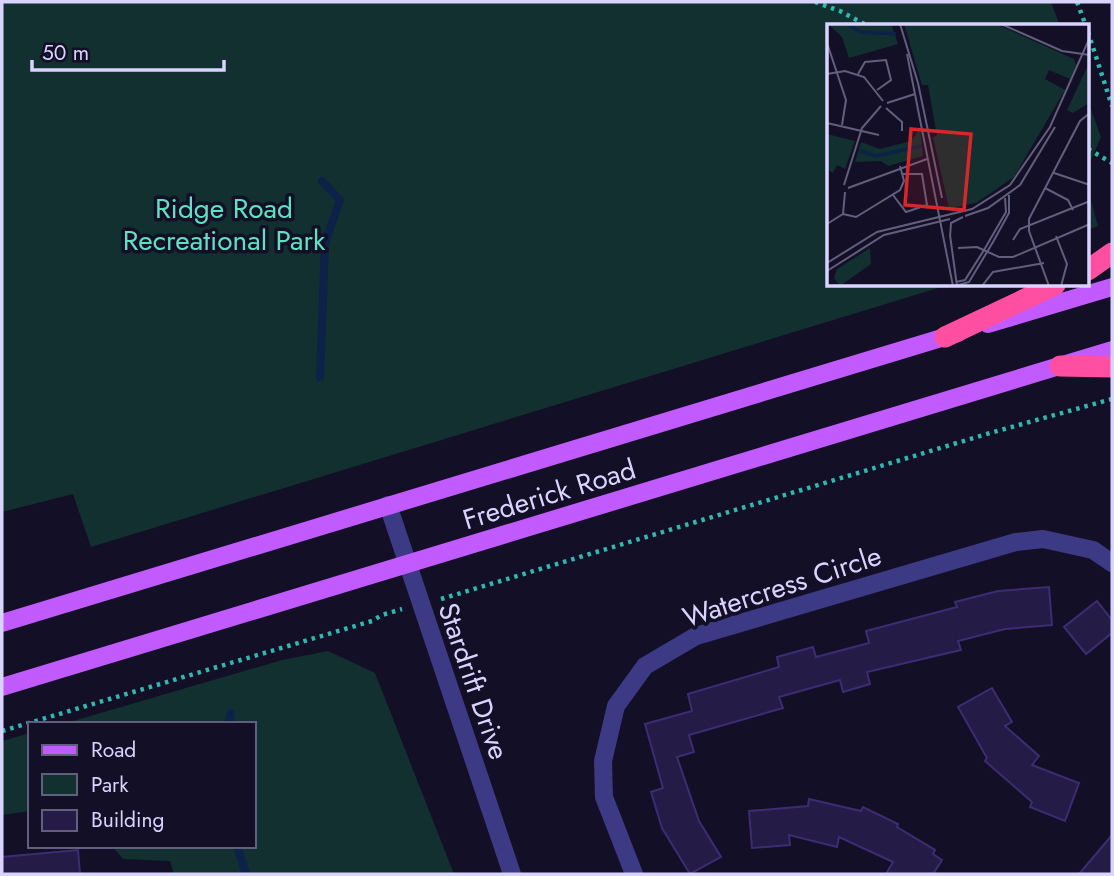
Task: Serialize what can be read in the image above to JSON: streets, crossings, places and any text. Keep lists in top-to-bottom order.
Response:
{
  "streets": {
    "main road": ["Frederick Road"],
    "street": ["Watercress Circle", "Stardrift Drive"]
  },
  "crossings": [
    ["Frederick Road", "Stardrift Drive"]
  ],
  "parks": ["Ridge Road Recreational Park"],
  "legend": ["Road", "Park", "Building"],
  "scale_bar": "50 m"
}
